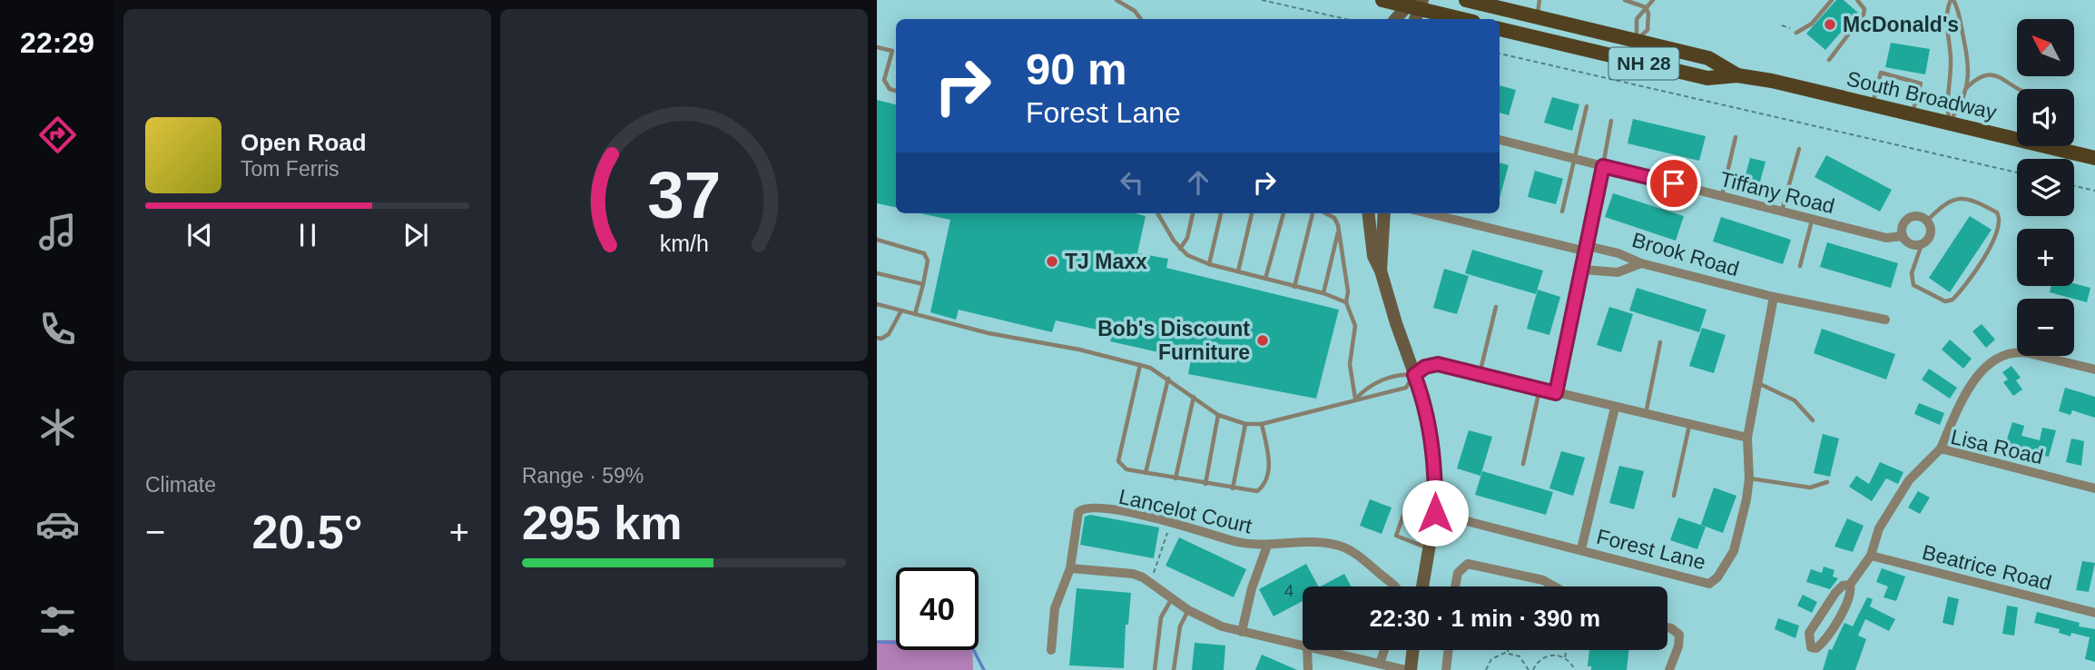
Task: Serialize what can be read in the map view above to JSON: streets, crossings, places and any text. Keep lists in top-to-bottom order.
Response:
{
  "streets": {
    "main road": ["NH 28", "South Broadway"],
    "street": [
      "Tiffany Road",
      "Brook Road",
      "Lisa Road",
      "Lancelot Court",
      "Forest Lane",
      "Beatrice Road"
    ]
  },
  "crossings": [
    ["Brook Road", "Forest Lane"],
    ["Lisa Road", "Beatrice Road"]
  ],
  "places": ["McDonald's", "TJ Maxx", "Bob's Discount Furniture"],
  "house_numbers": ["4"],
  "north": "top left",
  "page": {
    "tabs": "22:29",
    "map_buttons": ["+", "−"],
    "turn": ["90 m", "Forest Lane"],
    "song": ["Open Road", "Tom Ferris"],
    "tile": [
      "Climate",
      ["Range · 59%", "295 km"]
    ],
    "heat": ["−", "20.5°", "+"],
    "limit": "40",
    "trip": "22:30 · 1 min · 390 m",
    "gauge": ["37", "km/h"]
  }
}
